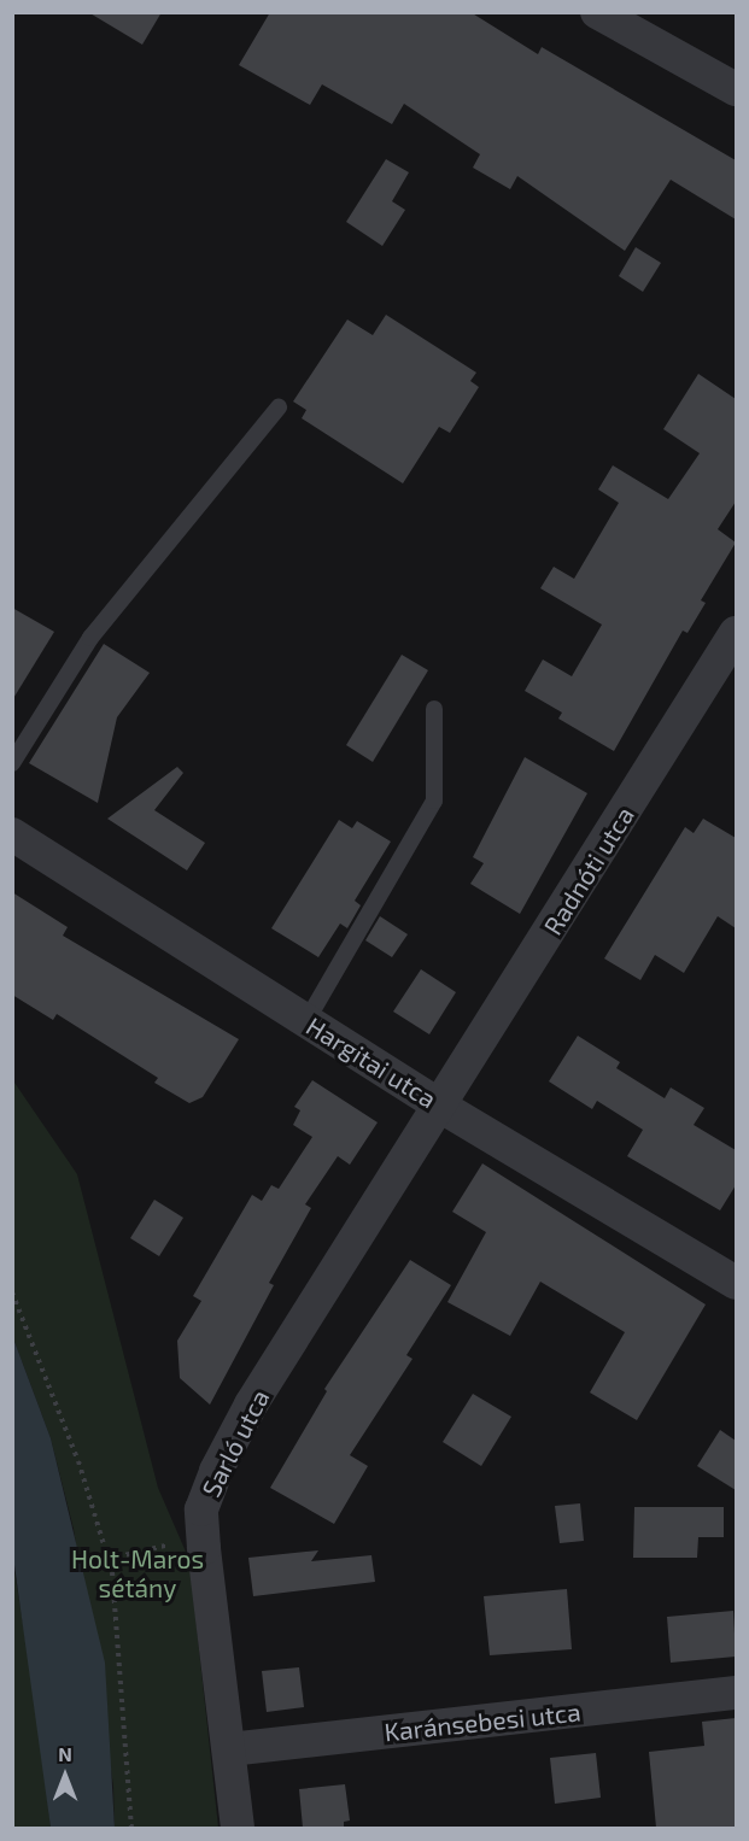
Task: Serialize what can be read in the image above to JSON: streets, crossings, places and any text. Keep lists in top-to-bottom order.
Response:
{
  "streets": {
    "street": [
      "Radnóti utca",
      "Hargitai utca",
      "Sarló utca",
      "Karánsebesi utca"
    ]
  },
  "crossings": [
    ["Radnóti utca", "Hargitai utca"],
    ["Radnóti utca", "Sarló utca"],
    ["Hargitai utca", "Sarló utca"],
    ["Sarló utca", "Karánsebesi utca"]
  ],
  "parks": ["Holt-Maros sétány"],
  "north": "top"
}
